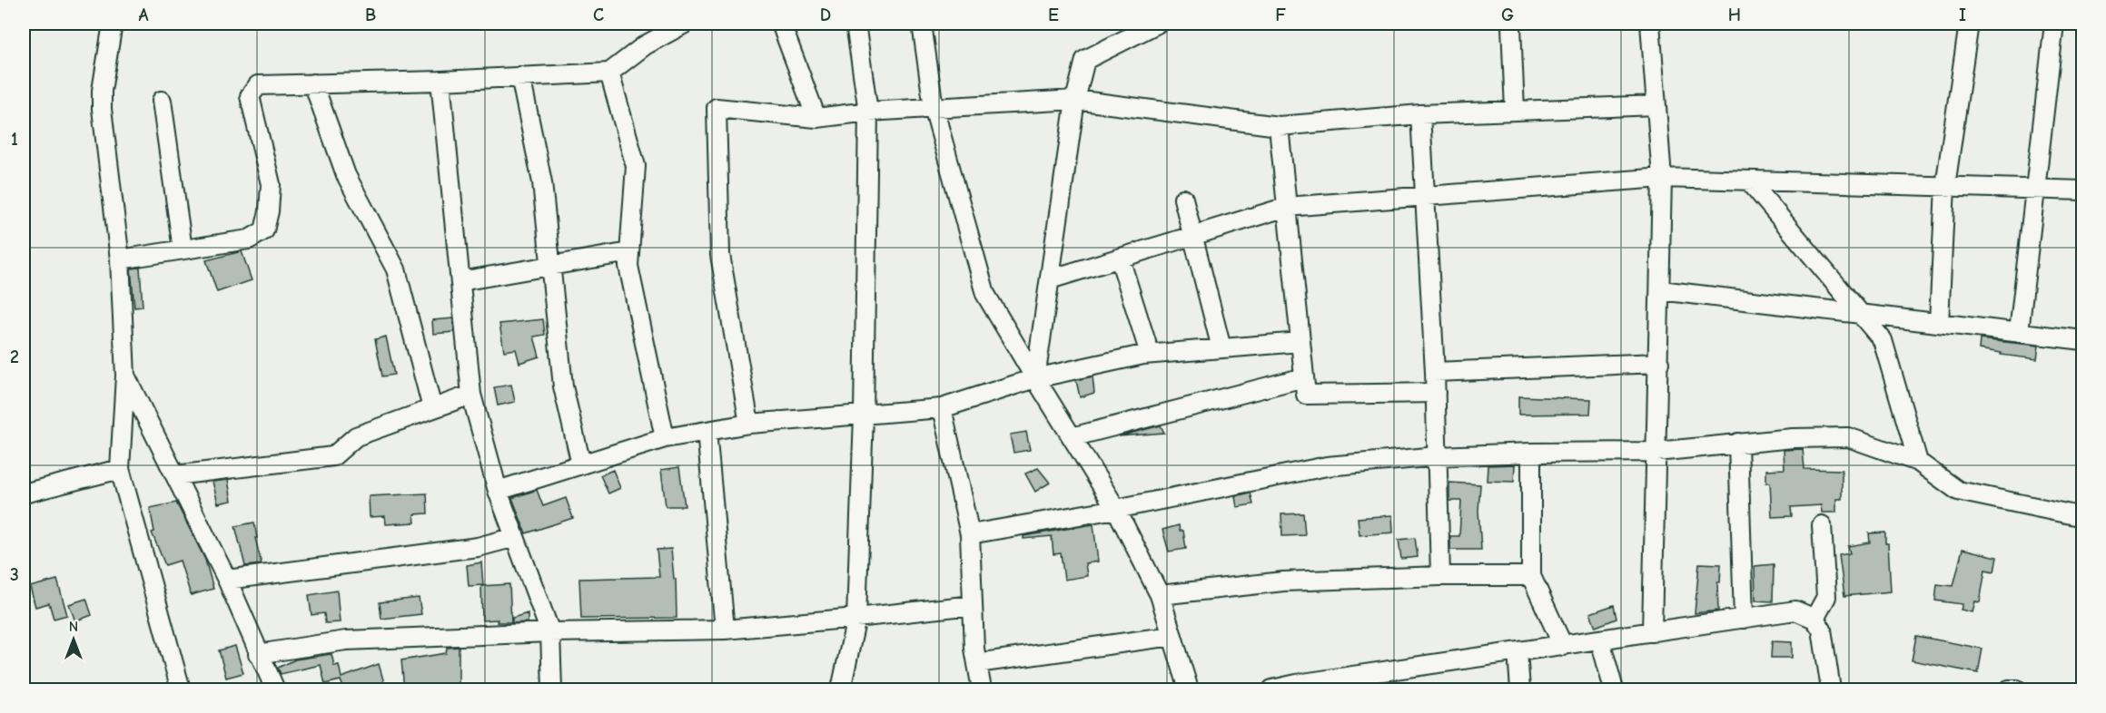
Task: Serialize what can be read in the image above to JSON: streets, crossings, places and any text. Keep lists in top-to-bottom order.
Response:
{
  "north": "top",
  "grid": {
    "columns": [
      "A",
      "B",
      "C",
      "D",
      "E",
      "F",
      "G",
      "H",
      "I"
    ],
    "rows": ["1", "2", "3"]
  }
}
